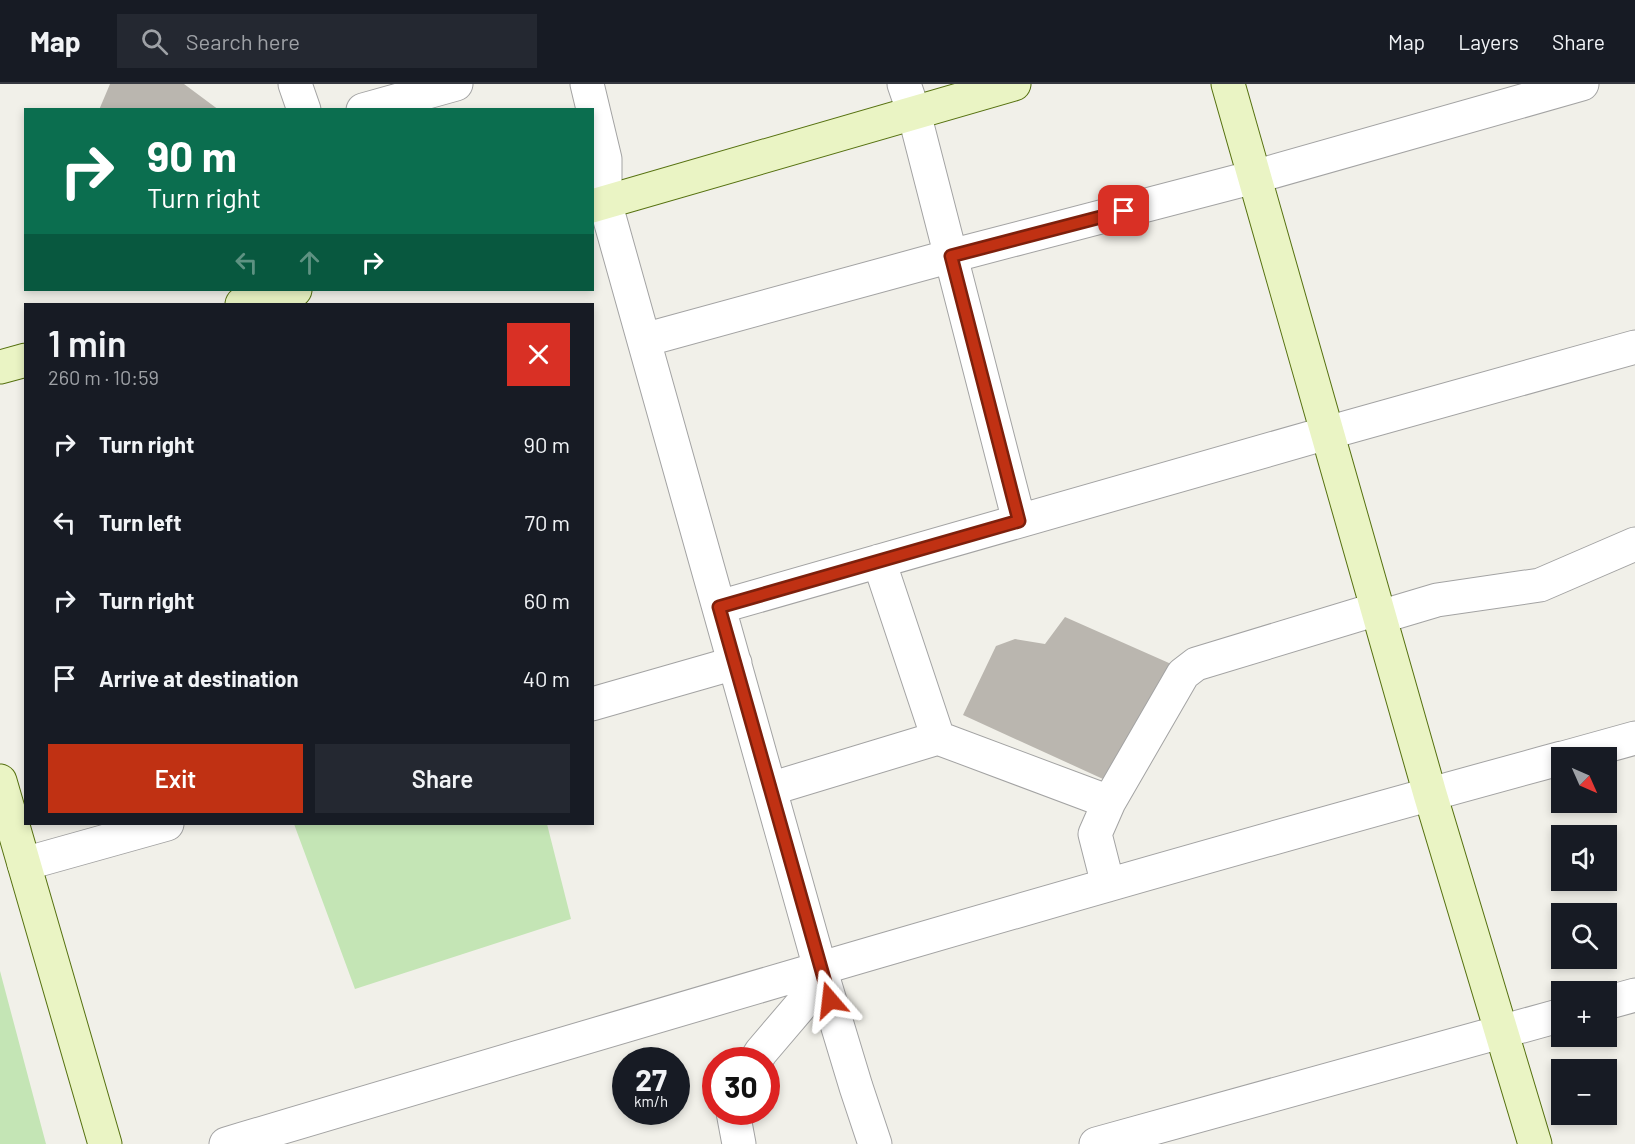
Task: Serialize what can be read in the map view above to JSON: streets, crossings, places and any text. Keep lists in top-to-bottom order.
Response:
{
  "north": "bottom right",
  "page": {
    "header": "Map",
    "search": "Search here",
    "nav": ["Map", "Layers", "Share"],
    "turn": ["90 m", "Turn right"],
    "heading": ["1 min", "260 m · 10:59"],
    "list": [
      {
        "name": "Turn right",
        "value": "90 m"
      },
      {
        "name": "Turn left",
        "value": "70 m"
      },
      {
        "name": "Turn right",
        "value": "60 m"
      },
      {
        "name": "Arrive at destination",
        "value": "40 m"
      }
    ],
    "buttons": ["Exit", "Share"],
    "map_buttons": ["+", "−"],
    "speed": "27 km/h",
    "limit": "30"
  }
}
